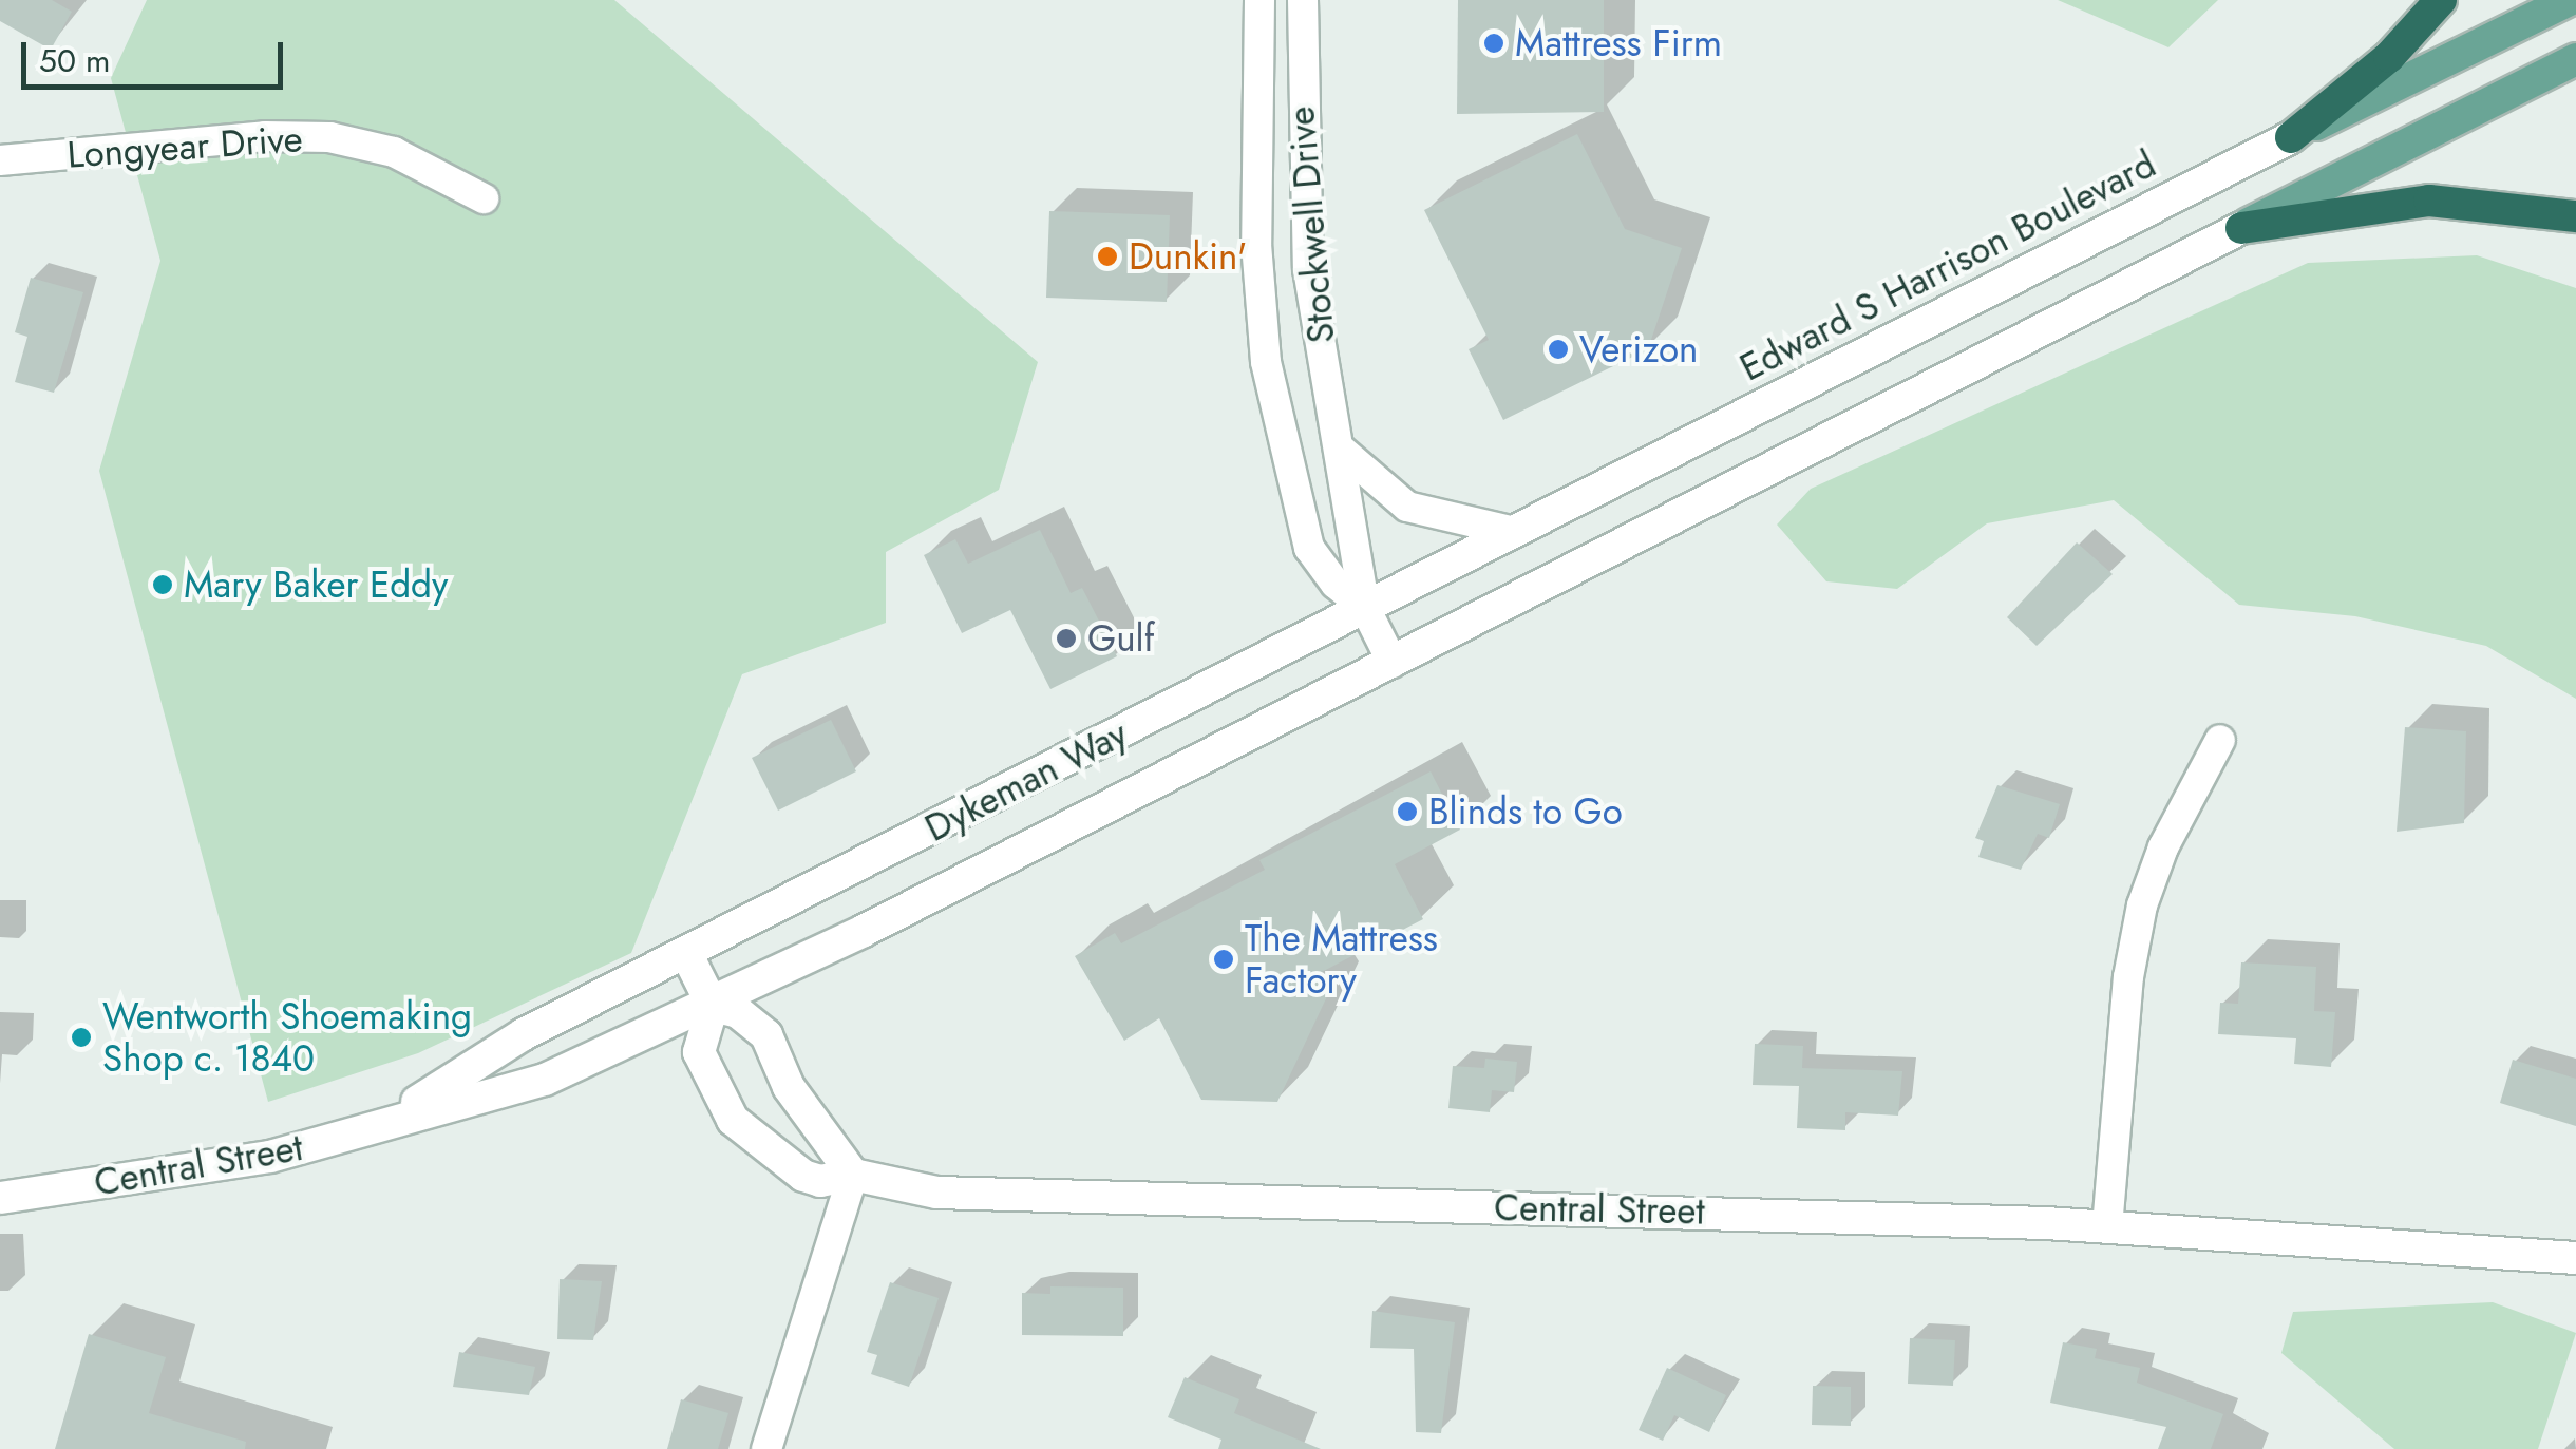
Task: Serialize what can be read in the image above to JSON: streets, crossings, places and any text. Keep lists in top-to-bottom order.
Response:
{
  "streets": {
    "main road": ["Edward S Harrison Boulevard", "Dykeman Way", "Central Street"],
    "street": ["Longyear Drive", "Stockwell Drive"]
  },
  "crossings": [
    ["Stockwell Drive", "Edward S Harrison Boulevard"],
    ["Stockwell Drive", "Dykeman Way"],
    ["Edward S Harrison Boulevard", "Dykeman Way"],
    ["Dykeman Way", "Central Street"]
  ],
  "places": [
    "Mattress Firm",
    "Dunkin'",
    "Verizon",
    "Mary Baker Eddy",
    "Gulf",
    "Blinds to Go",
    "The Mattress Factory",
    "Wentworth Shoemaking Shop c. 1840"
  ],
  "scale_bar": "50 m"
}
